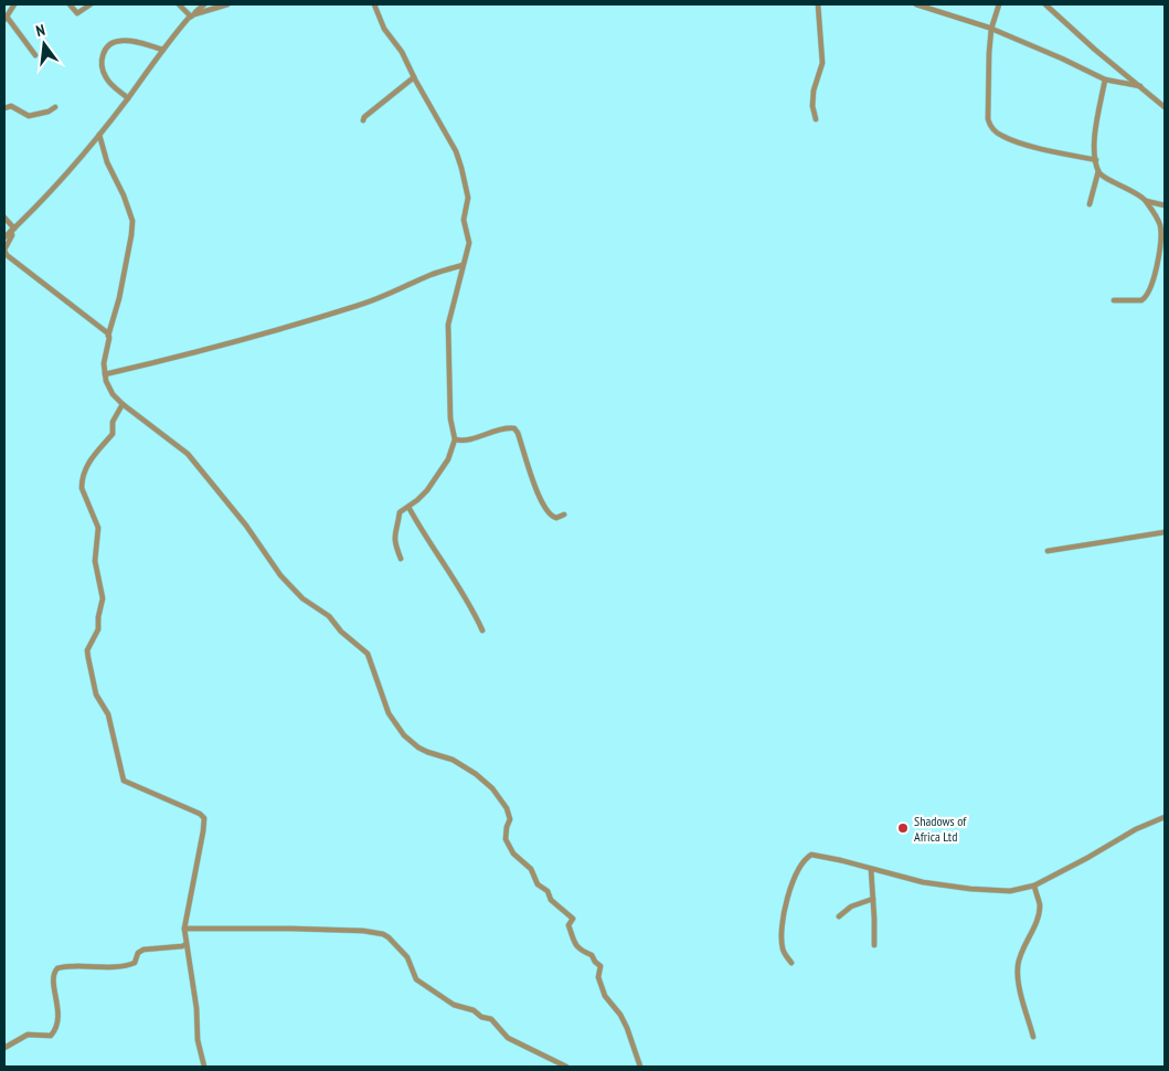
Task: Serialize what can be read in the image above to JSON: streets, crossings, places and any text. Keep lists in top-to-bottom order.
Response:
{
  "places": ["Shadows of Africa Ltd"],
  "north": "top"
}
